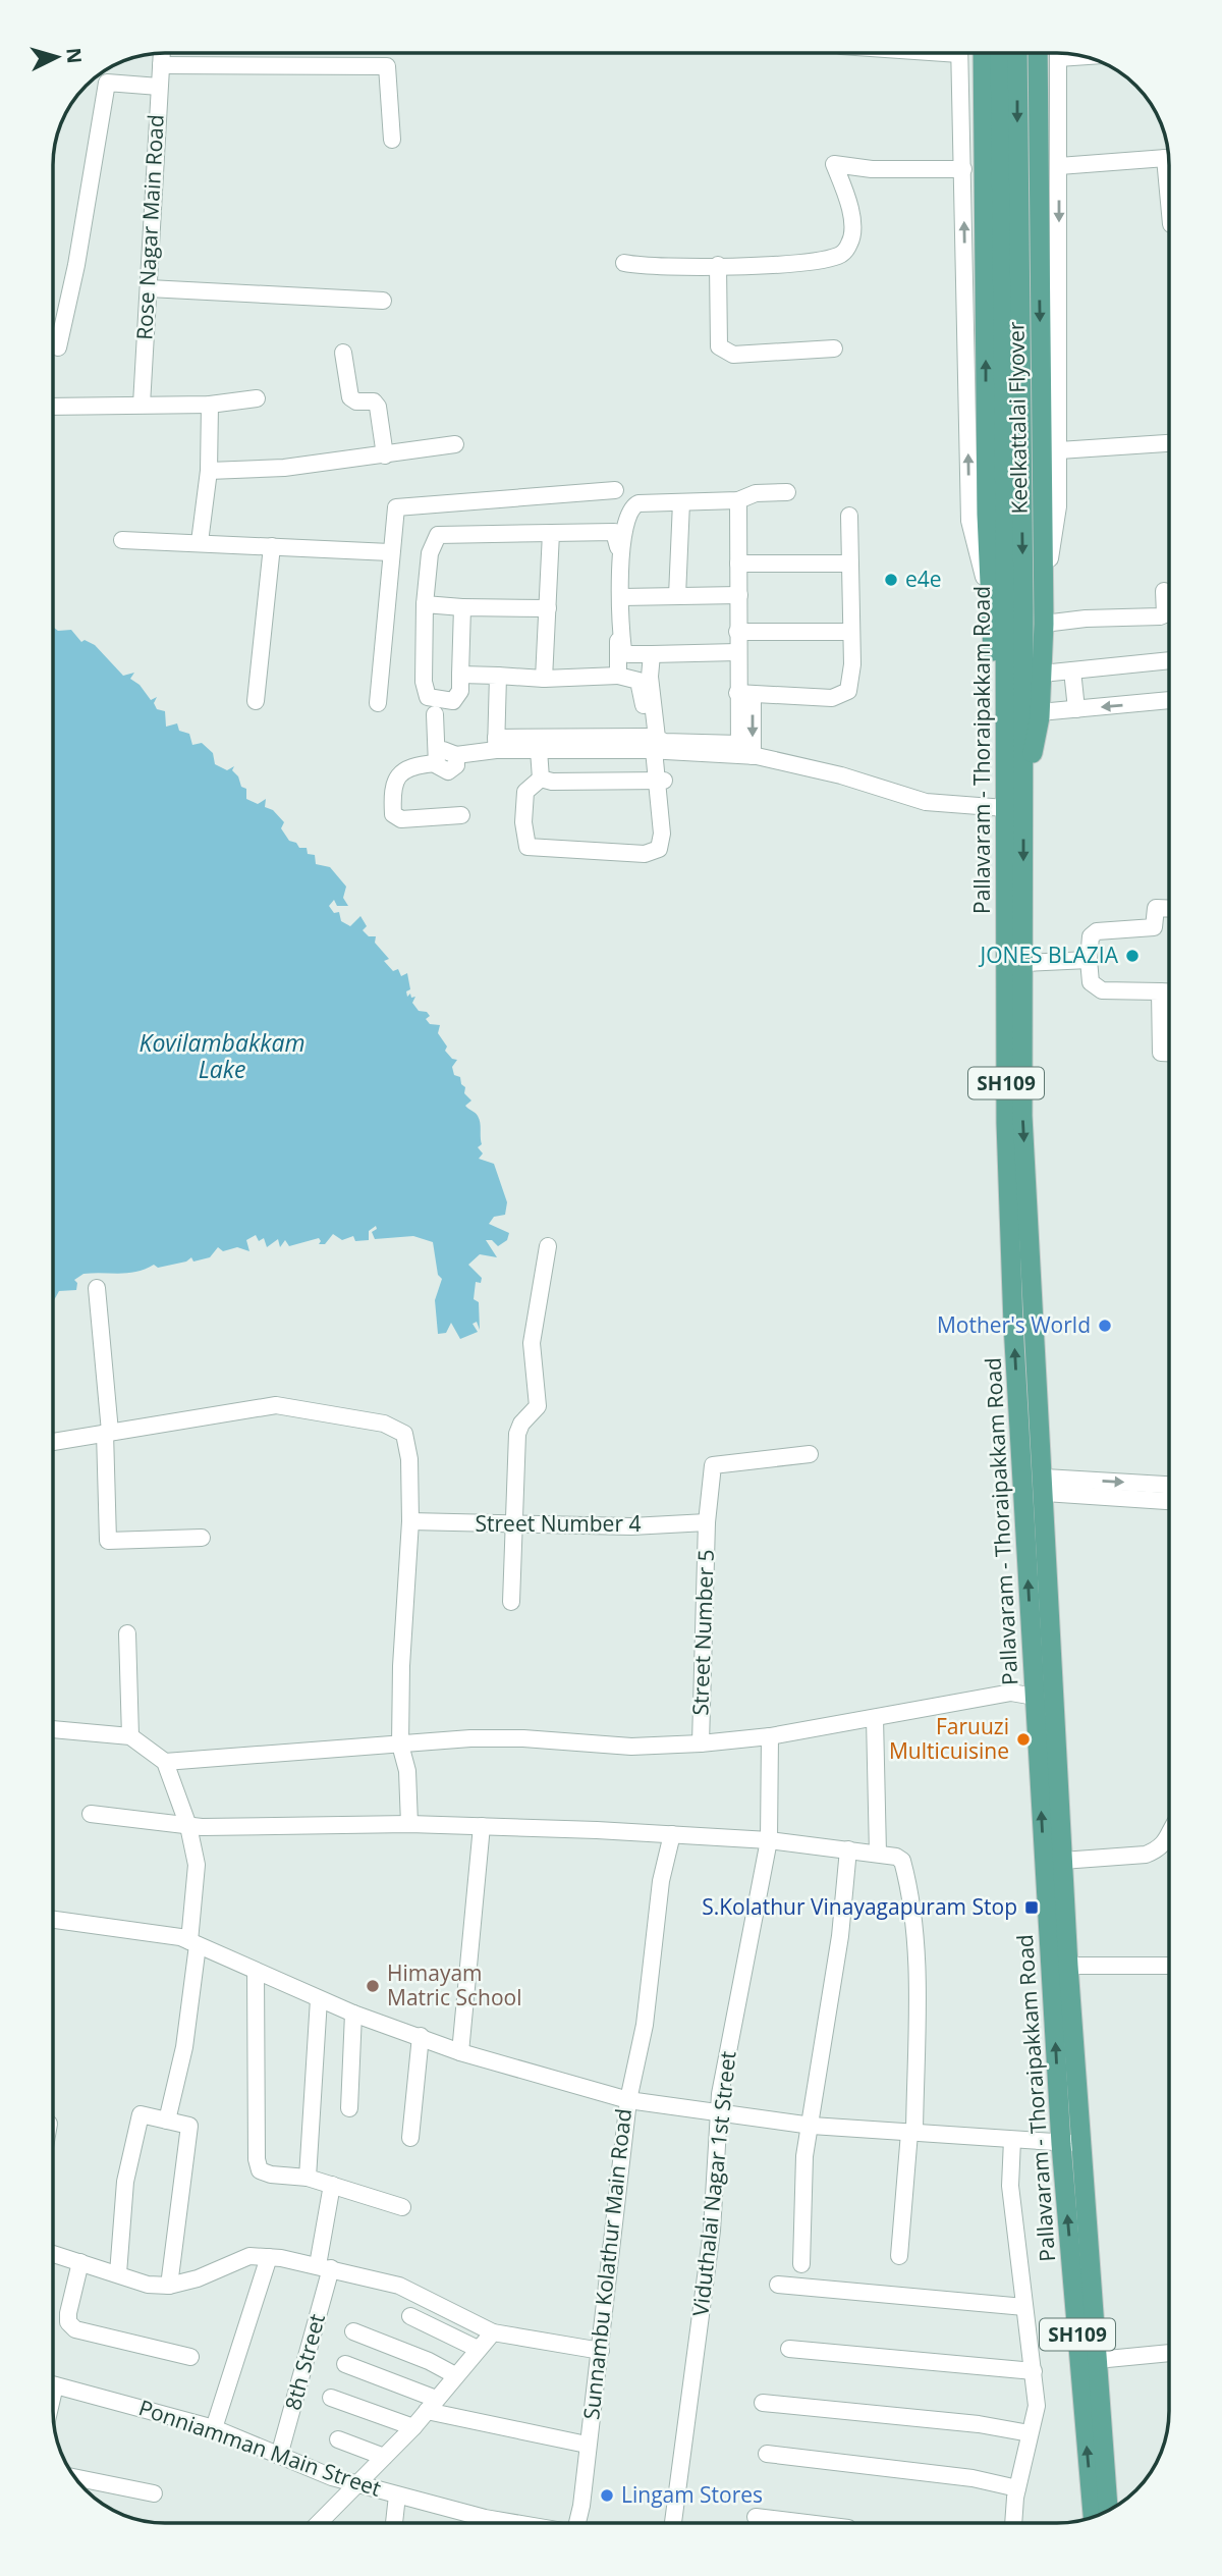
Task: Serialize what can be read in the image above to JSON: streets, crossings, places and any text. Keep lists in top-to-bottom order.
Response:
{
  "streets": {
    "main road": ["Keelkattalai Flyover", "Pallavaram - Thoraipakkam Road", "SH109"],
    "street": [
      "Rose Nagar Main Road",
      "Street Number 4",
      "Street Number 5",
      "Viduthalai Nagar 1st Street",
      "Sunnambu Kolathur Main Road",
      "8th Street",
      "Ponniamman Main Street"
    ]
  },
  "crossings": [
    ["Keelkattalai Flyover", "Pallavaram - Thoraipakkam Road"],
    ["Street Number 4", "Street Number 5"],
    ["8th Street", "Ponniamman Main Street"]
  ],
  "water": ["Kovilambakkam Lake"],
  "places": {
    "other": [
      "e4e",
      "JONES BLAZIA",
      "Mother's World",
      "Faruuzi Multicuisine",
      "Himayam Matric School",
      "Lingam Stores"
    ],
    "transit": ["S.Kolathur Vinayagapuram Stop"]
  },
  "north": "right"
}
